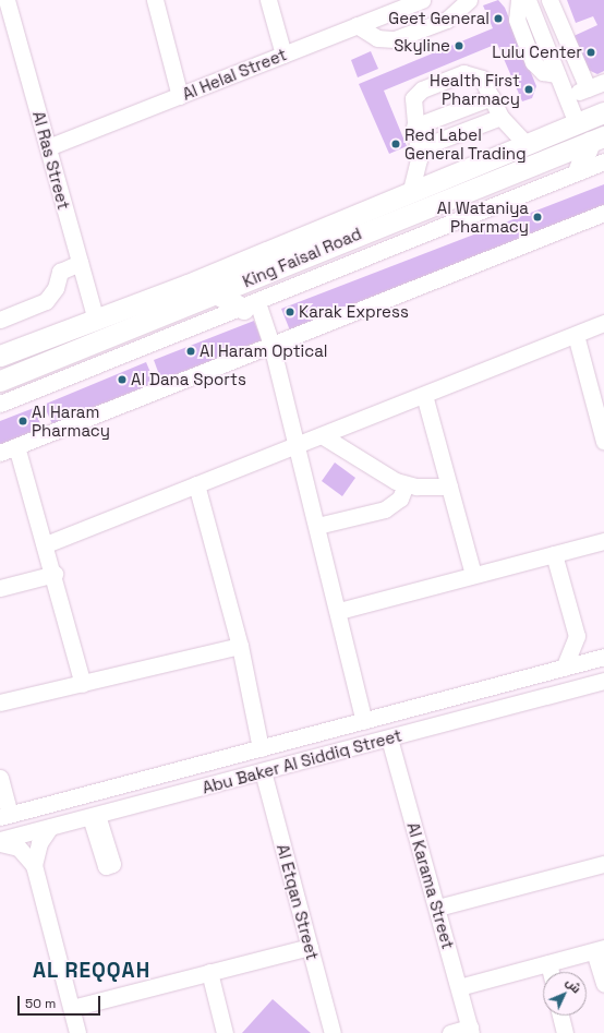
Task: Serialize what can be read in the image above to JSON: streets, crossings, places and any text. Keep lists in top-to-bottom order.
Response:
{
  "streets": {
    "main road": ["King Faisal Road"],
    "street": [
      "Al Helal Street",
      "Al Ras Street",
      "Abu Baker Al Siddiq Street",
      "Al Karama Street",
      "Al Etqan Street"
    ]
  },
  "crossings": [
    ["Al Helal Street", "Al Ras Street"],
    ["Al Ras Street", "King Faisal Road"],
    ["Abu Baker Al Siddiq Street", "Al Karama Street"],
    ["Abu Baker Al Siddiq Street", "Al Etqan Street"]
  ],
  "districts": ["AL REQQAH"],
  "places": [
    "Geet General",
    "Skyline",
    "Lulu Center",
    "Health First Pharmacy",
    "Red Label General Trading",
    "Al Wataniya Pharmacy",
    "Karak Express",
    "Al Haram Optical",
    "Al Dana Sports",
    "Al Haram Pharmacy"
  ],
  "scale_bar": "50 m",
  "north": "top right"
}
